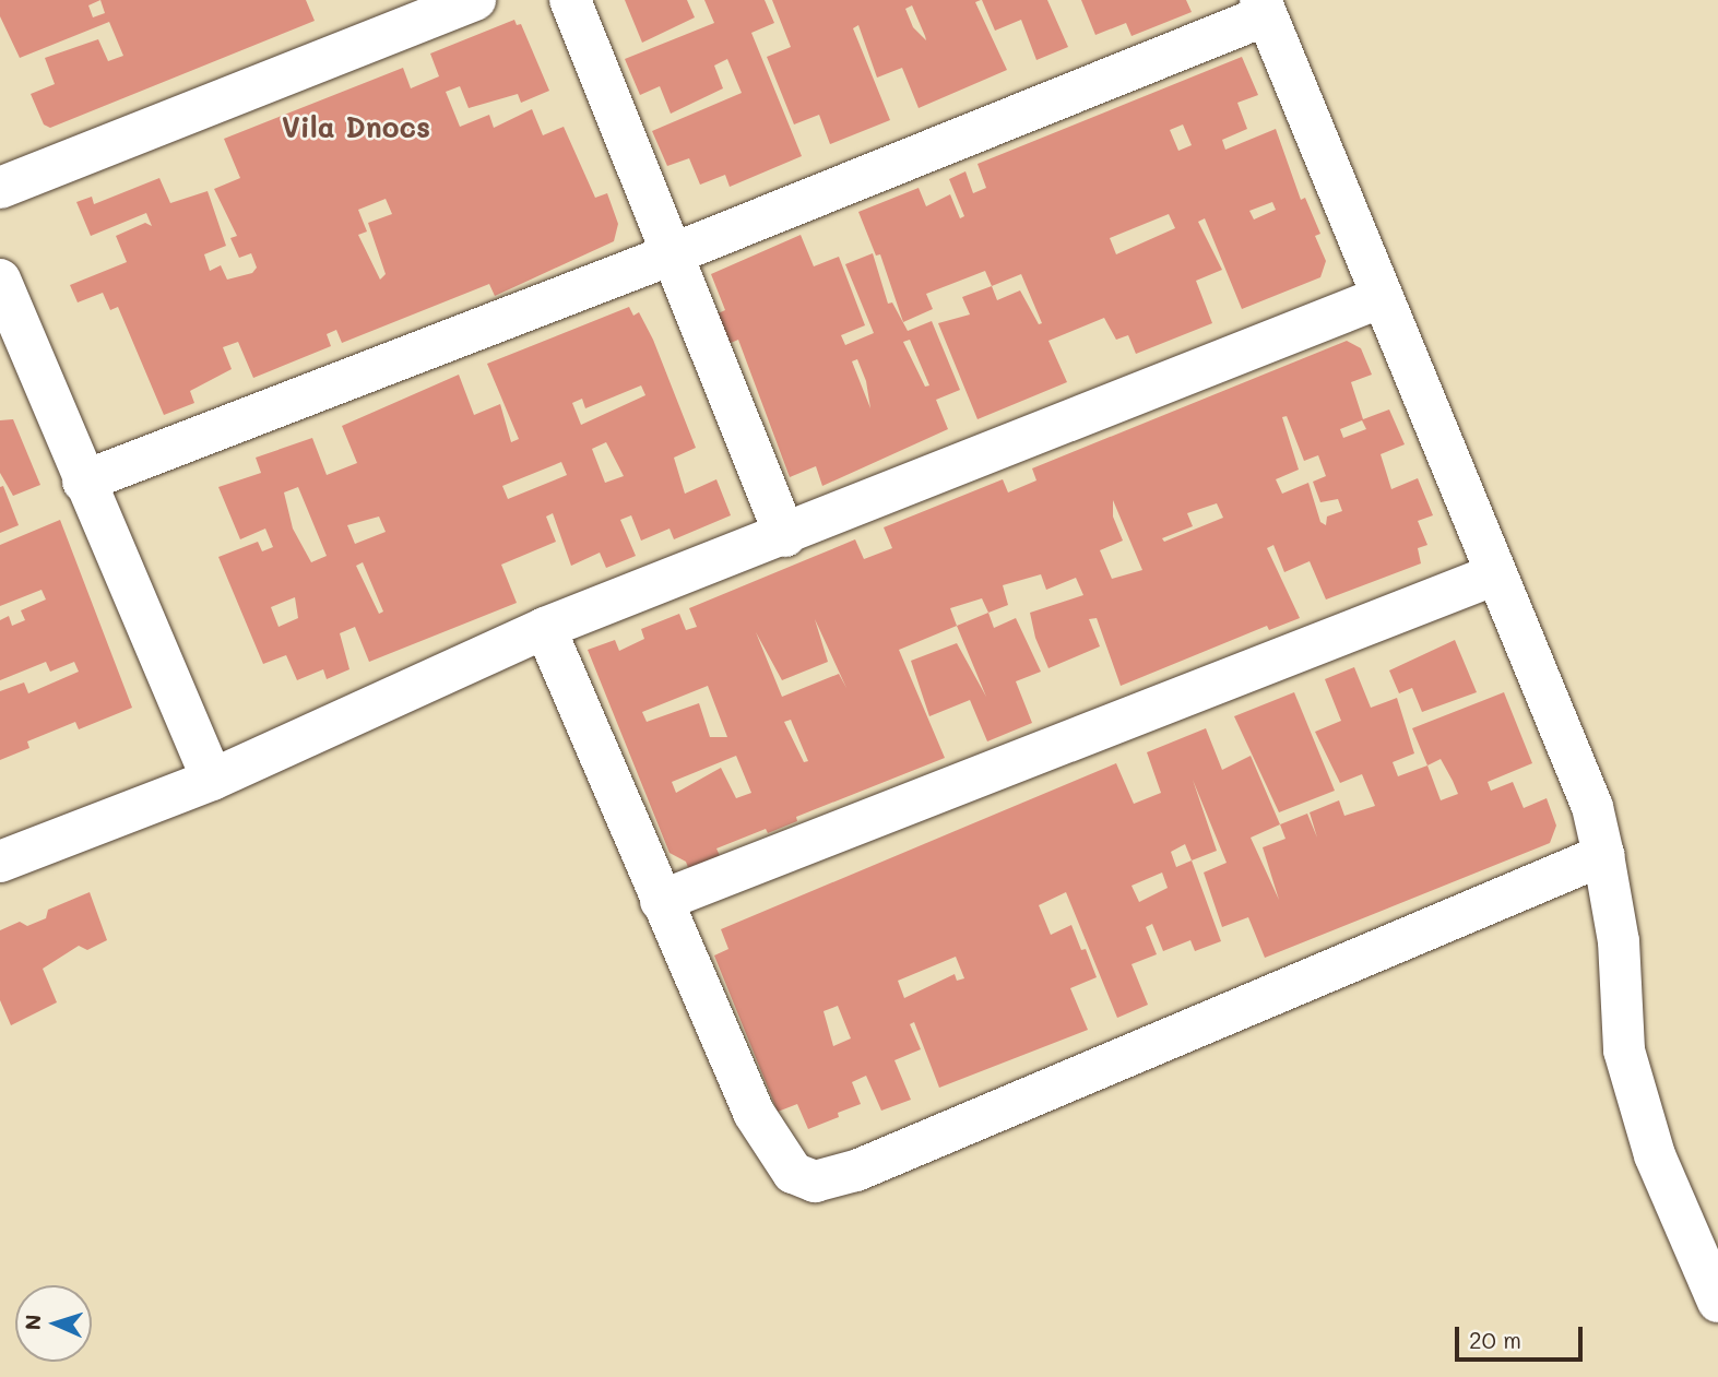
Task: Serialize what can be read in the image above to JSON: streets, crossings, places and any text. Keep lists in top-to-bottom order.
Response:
{
  "districts": ["Vila Dnocs"],
  "scale_bar": "20 m",
  "north": "left"
}
